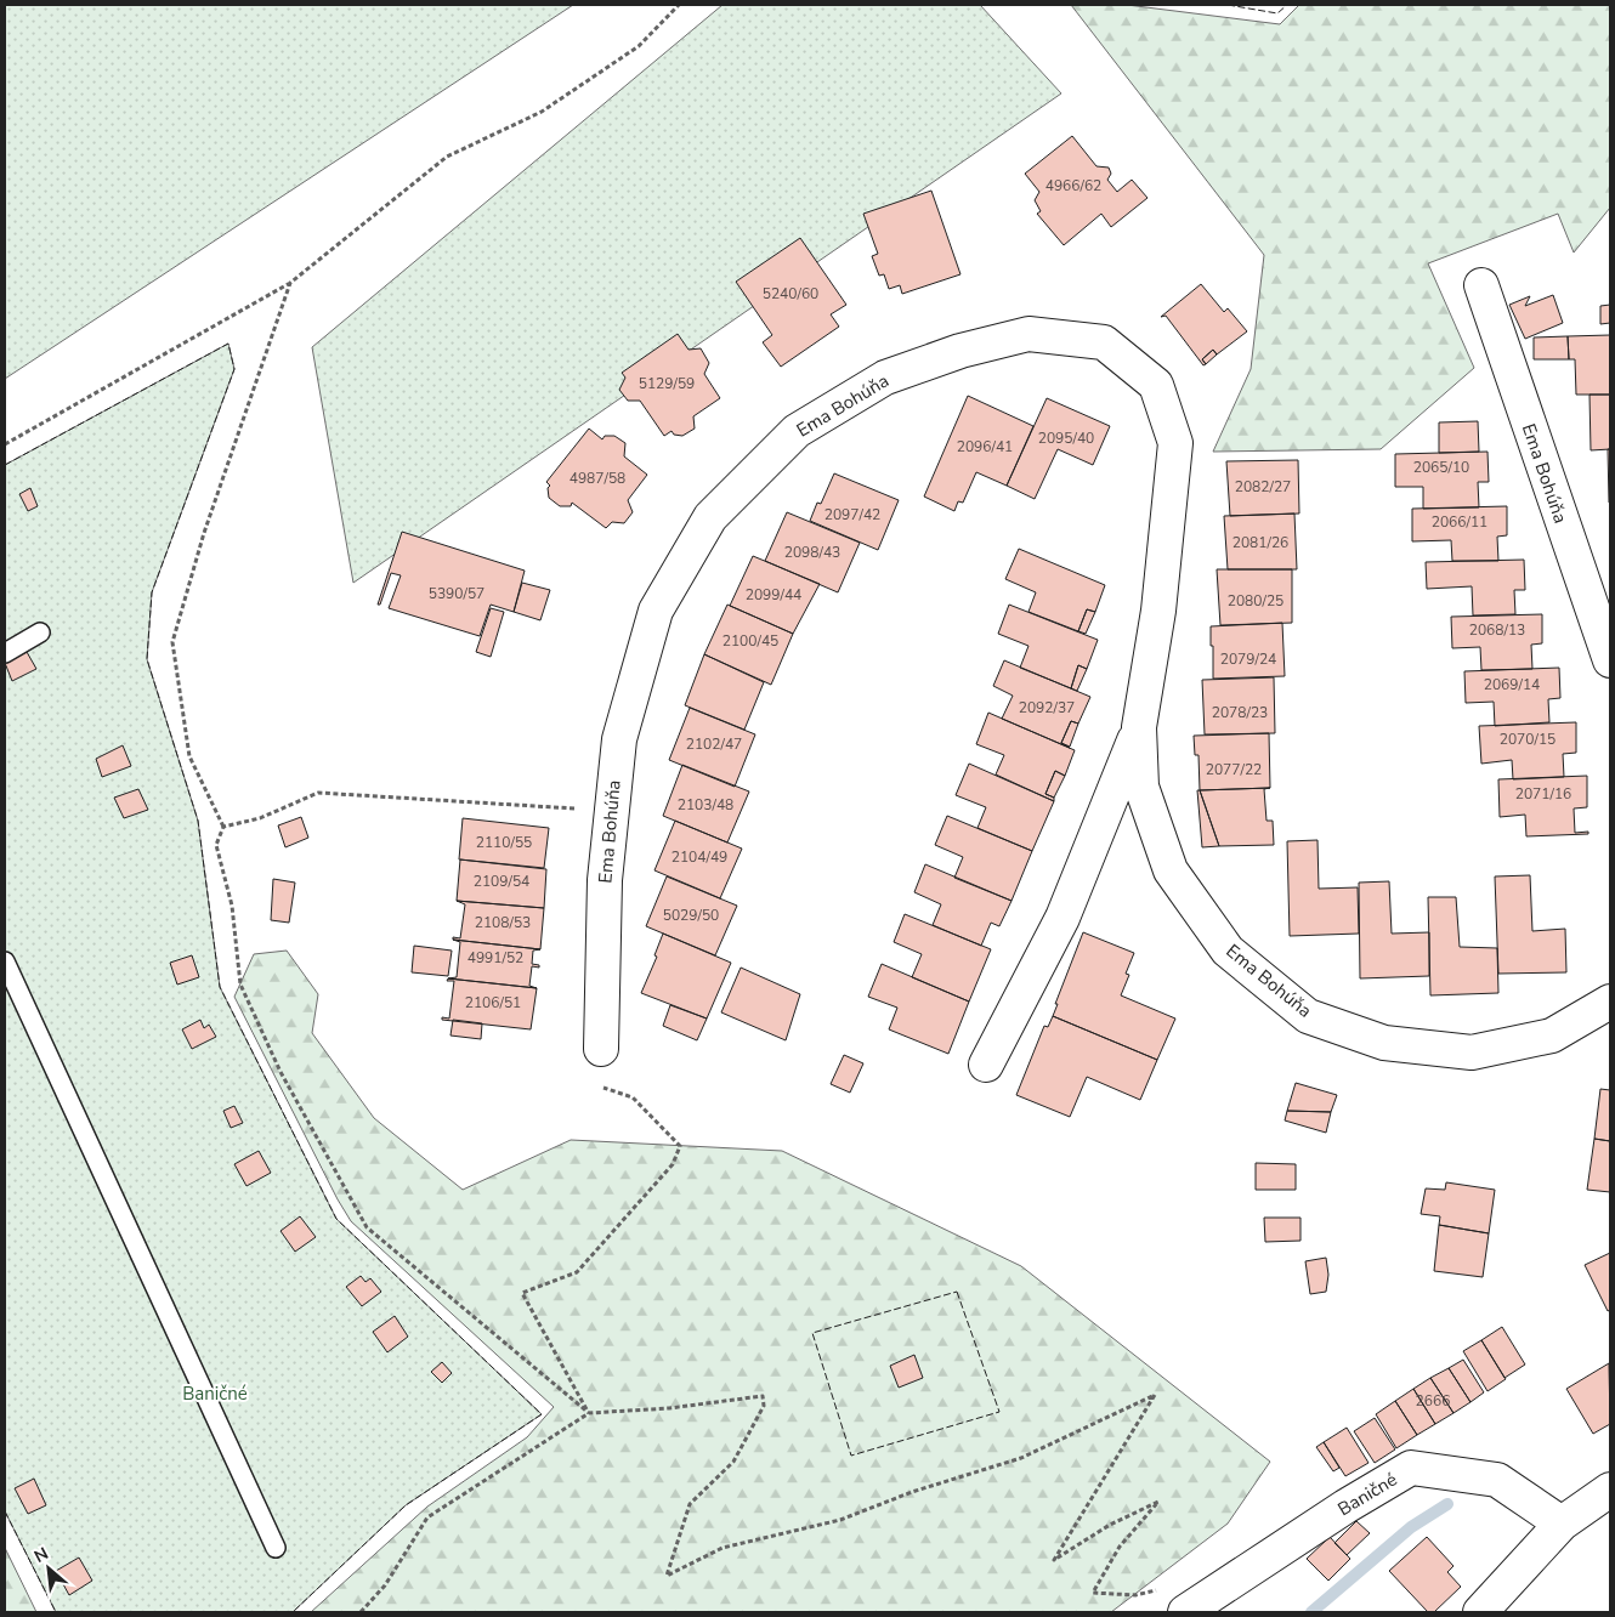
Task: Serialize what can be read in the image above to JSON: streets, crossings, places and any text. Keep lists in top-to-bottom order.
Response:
{
  "streets": {
    "street": ["Ema Bohúňa", "Baničné"]
  },
  "parks": ["Baničné"],
  "house_numbers": [
    "4966/62",
    "5240/60",
    "5129/59",
    "2095/40",
    "2096/41",
    "2065/10",
    "4987/58",
    "2082/27",
    "2097/42",
    "2066/11",
    "2081/26",
    "2098/43",
    "5390/57",
    "2099/44",
    "2080/25",
    "2068/13",
    "2100/45",
    "2079/24",
    "2069/14",
    "2092/37",
    "2078/23",
    "2070/15",
    "2102/47",
    "2077/22",
    "2071/16",
    "2103/48",
    "2110/55",
    "2104/49",
    "2109/54",
    "5029/50",
    "2108/53",
    "4991/52",
    "2106/51",
    "2666"
  ],
  "north": "top left"
}
